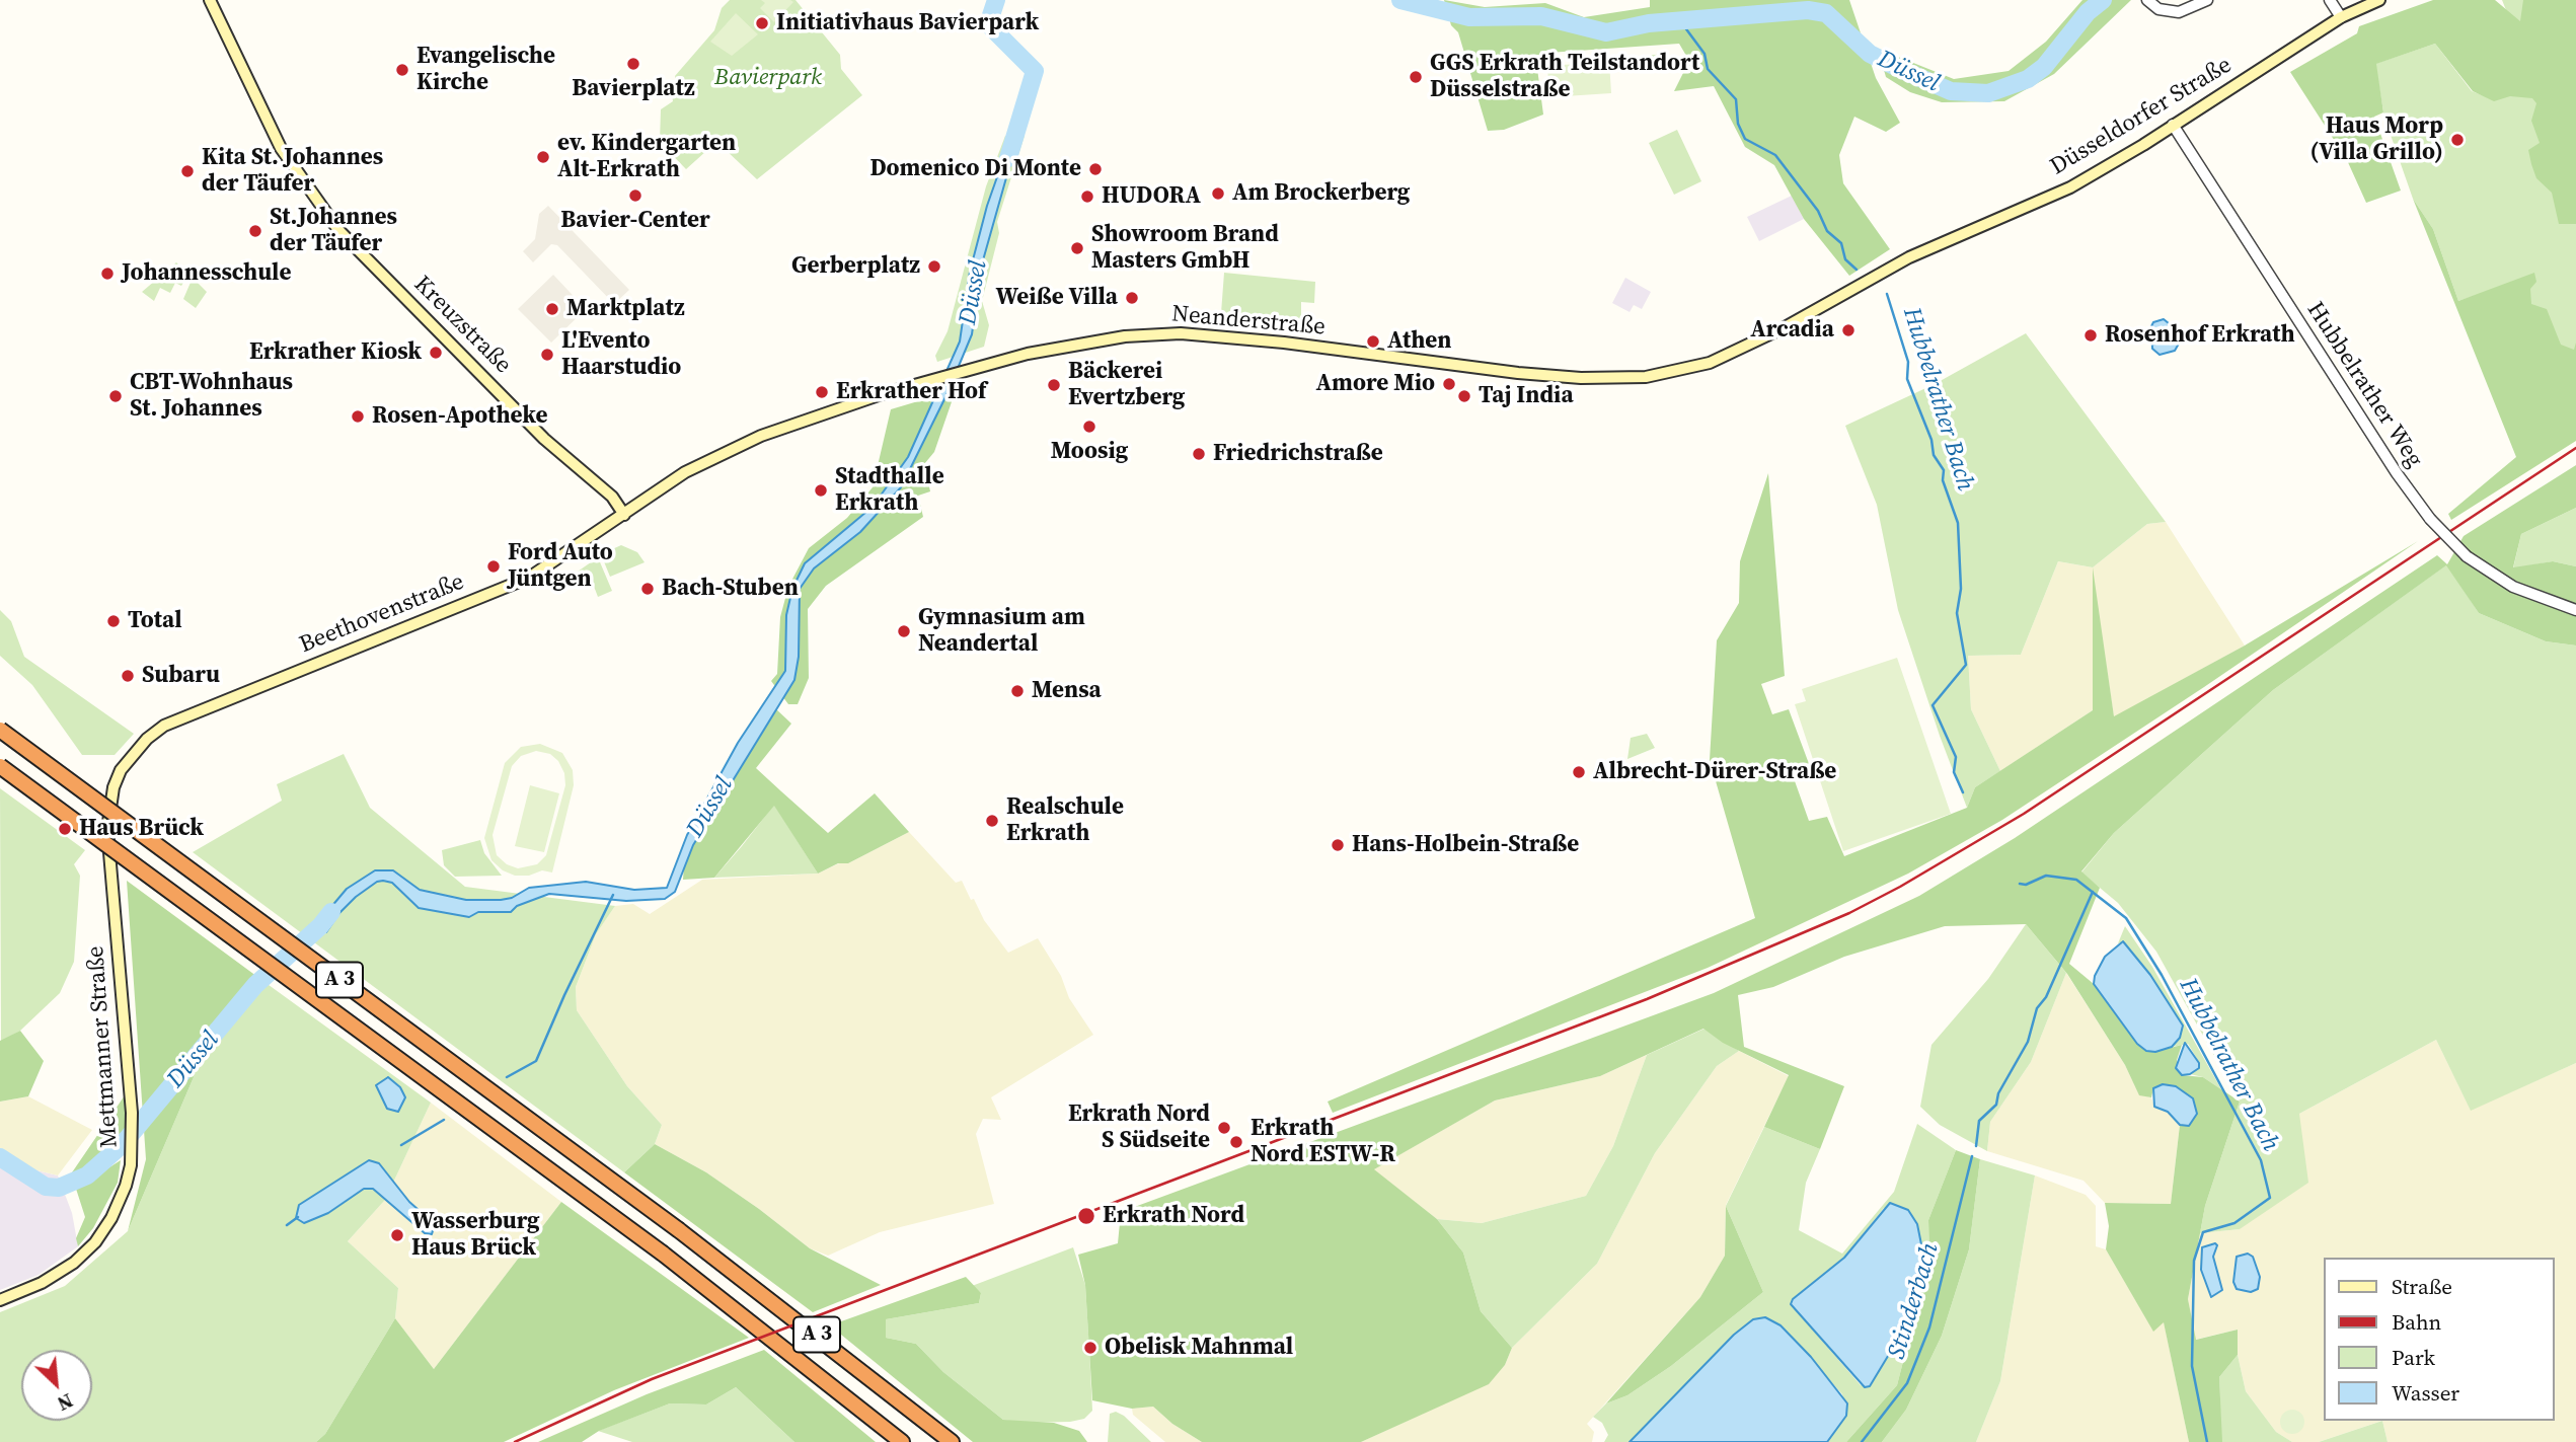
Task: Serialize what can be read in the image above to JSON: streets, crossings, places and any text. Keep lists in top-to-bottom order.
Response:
{
  "streets": {
    "highway": ["A 3"],
    "main road": [
      "Düsseldorfer Straße",
      "Neanderstraße",
      "Kreuzstraße",
      "Beethovenstraße",
      "Mettmanner Straße"
    ],
    "street": ["Hubbelrather Weg"]
  },
  "crossings": [
    ["Düsseldorfer Straße", "Neanderstraße"],
    ["Düsseldorfer Straße", "Hubbelrather Weg"],
    ["Neanderstraße", "Kreuzstraße"],
    ["Neanderstraße", "Beethovenstraße"],
    ["Kreuzstraße", "Beethovenstraße"],
    ["Beethovenstraße", "Mettmanner Straße"]
  ],
  "water": ["Düssel", "Hubbelrather Bach", "Stinderbach"],
  "parks": ["Bavierpark"],
  "places": [
    "Initiativhaus Bavierpark",
    "Bavierplatz",
    "Evangelische Kirche",
    "GGS Erkrath Teilstandort Düsselstraße",
    "Haus Morp (Villa Grillo)",
    "ev. Kindergarten Alt-Erkrath",
    "Domenico Di Monte",
    "Kita St. Johannes der Täufer",
    "Am Brockerberg",
    "Bavier-Center",
    "HUDORA",
    "St.Johannes der Täufer",
    "Showroom Brand Masters GmbH",
    "Gerberplatz",
    "Johannesschule",
    "Weiße Villa",
    "Marktplatz",
    "Arcadia",
    "Rosenhof Erkrath",
    "Athen",
    "Erkrather Kiosk",
    "L'Evento Haarstudio",
    "Amore Mio",
    "Bäckerei Evertzberg",
    "Erkrather Hof",
    "CBT-Wohnhaus St. Johannes",
    "Taj India",
    "Rosen-Apotheke",
    "Moosig",
    "Friedrichstraße",
    "Stadthalle Erkrath",
    "Ford Auto Jüntgen",
    "Bach-Stuben",
    "Total",
    "Gymnasium am Neandertal",
    "Subaru",
    "Mensa",
    "Albrecht-Dürer-Straße",
    "Realschule Erkrath",
    "Haus Brück",
    "Hans-Holbein-Straße",
    "Erkrath Nord S Südseite",
    "Erkrath Nord ESTW-R",
    "Erkrath Nord",
    "Wasserburg Haus Brück",
    "Obelisk Mahnmal"
  ],
  "legend": [
    "Straße",
    "Bahn",
    "Park",
    "Wasser"
  ],
  "north": "bottom right"
}
